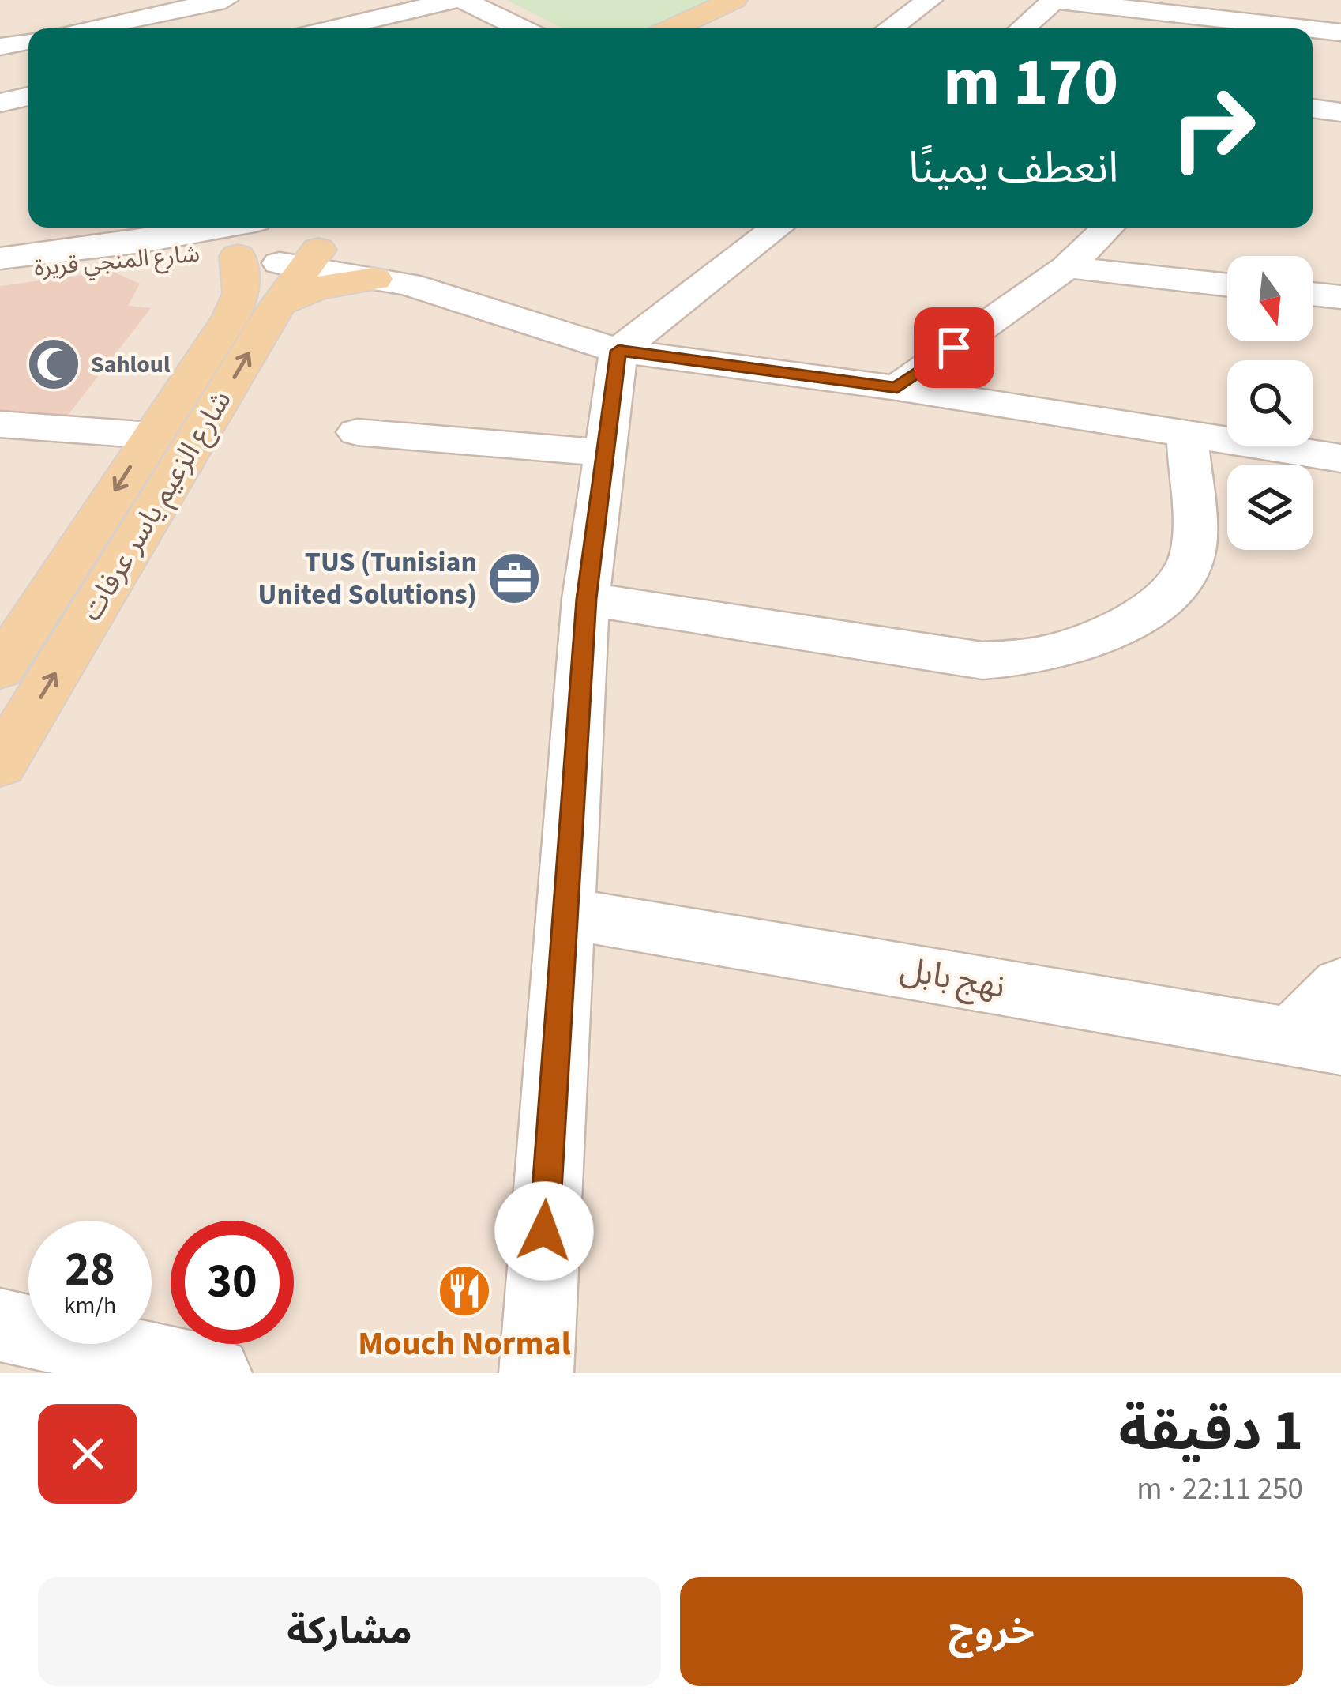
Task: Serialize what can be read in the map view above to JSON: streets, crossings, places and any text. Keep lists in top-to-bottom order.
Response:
{
  "streets": {
    "main road": ["شارع الزعيم ياسر عرفات"],
    "street": ["شارع المنجي قريرة", "نهج بابل"]
  },
  "crossings": [
    ["شارع المنجي قريرة", "شارع الزعيم ياسر عرفات"]
  ],
  "places": {
    "mosque": ["Sahloul"],
    "office": ["TUS (Tunisian United Solutions)"],
    "restaurant": ["Mouch Normal"]
  },
  "north": "bottom",
  "page": {
    "turn": ["170 m", "انعطف يمينًا"],
    "speed": "28 km/h",
    "limit": "30",
    "heading": ["1 دقيقة", "250 m · 22:11"],
    "buttons": ["خروج", "مشاركة"]
  }
}
